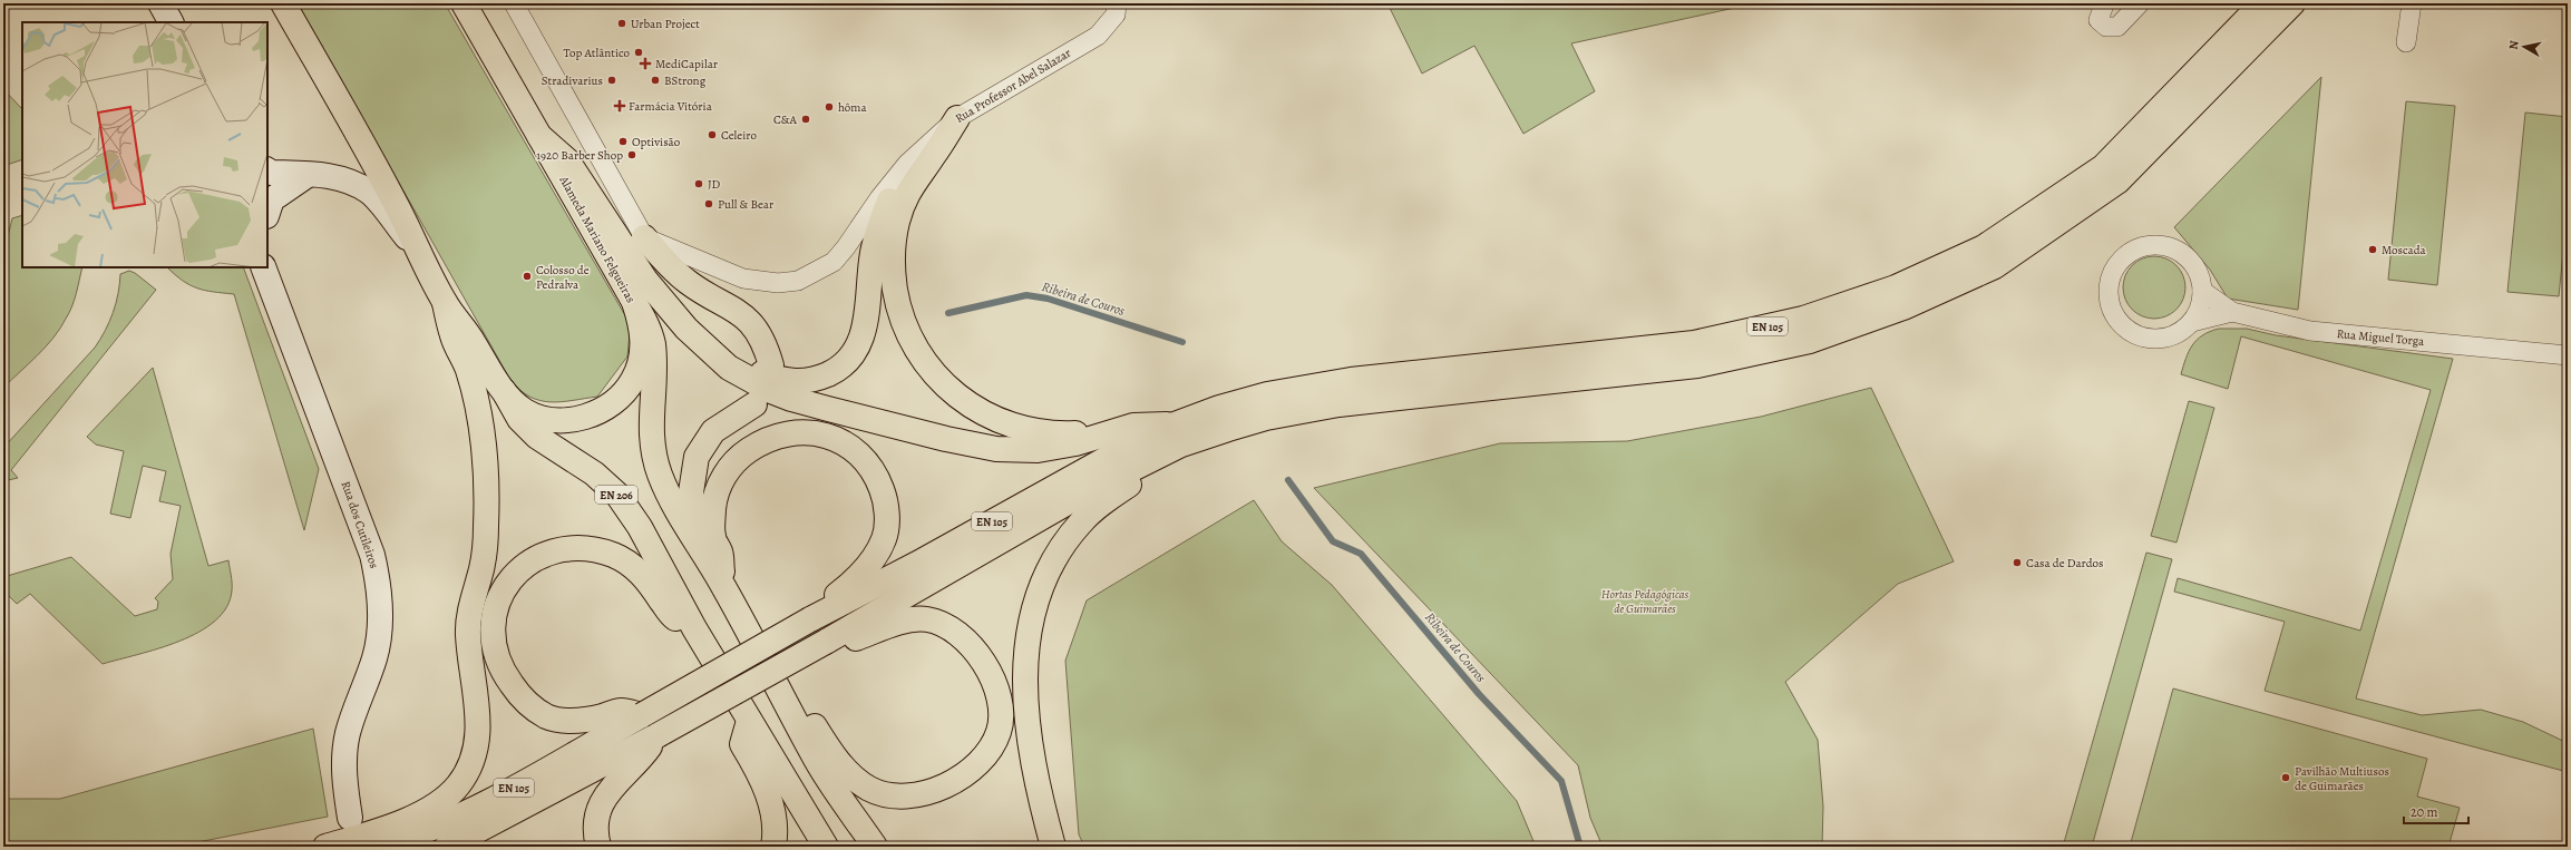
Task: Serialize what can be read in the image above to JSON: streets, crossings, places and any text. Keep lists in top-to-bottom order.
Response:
{
  "streets": {
    "main road": [
      "Alameda Mariano Felgueiras",
      "EN 105",
      "EN 206",
      "Rua dos Cutileiros"
    ],
    "street": ["Rua Professor Abel Salazar", "Rua Miguel Torga"]
  },
  "crossings": [
    ["Alameda Mariano Felgueiras", "EN 206"]
  ],
  "water": ["Ribeira de Couros"],
  "parks": ["Hortas Pedagógicas de Guimarães"],
  "places": {
    "other": [
      "Urban Project",
      "Top Atlântico",
      "Stradivarius",
      "BStrong",
      "hôma",
      "C&A",
      "Celeiro",
      "Optivisão",
      "1920 Barber Shop",
      "JD",
      "Pull & Bear",
      "Moscada",
      "Colosso de Pedralva",
      "Casa de Dardos",
      "Pavilhão Multiusos de Guimarães"
    ],
    "health": ["MediCapilar", "Farmácia Vitória"]
  },
  "scale_bar": "20 m",
  "north": "left"
}
